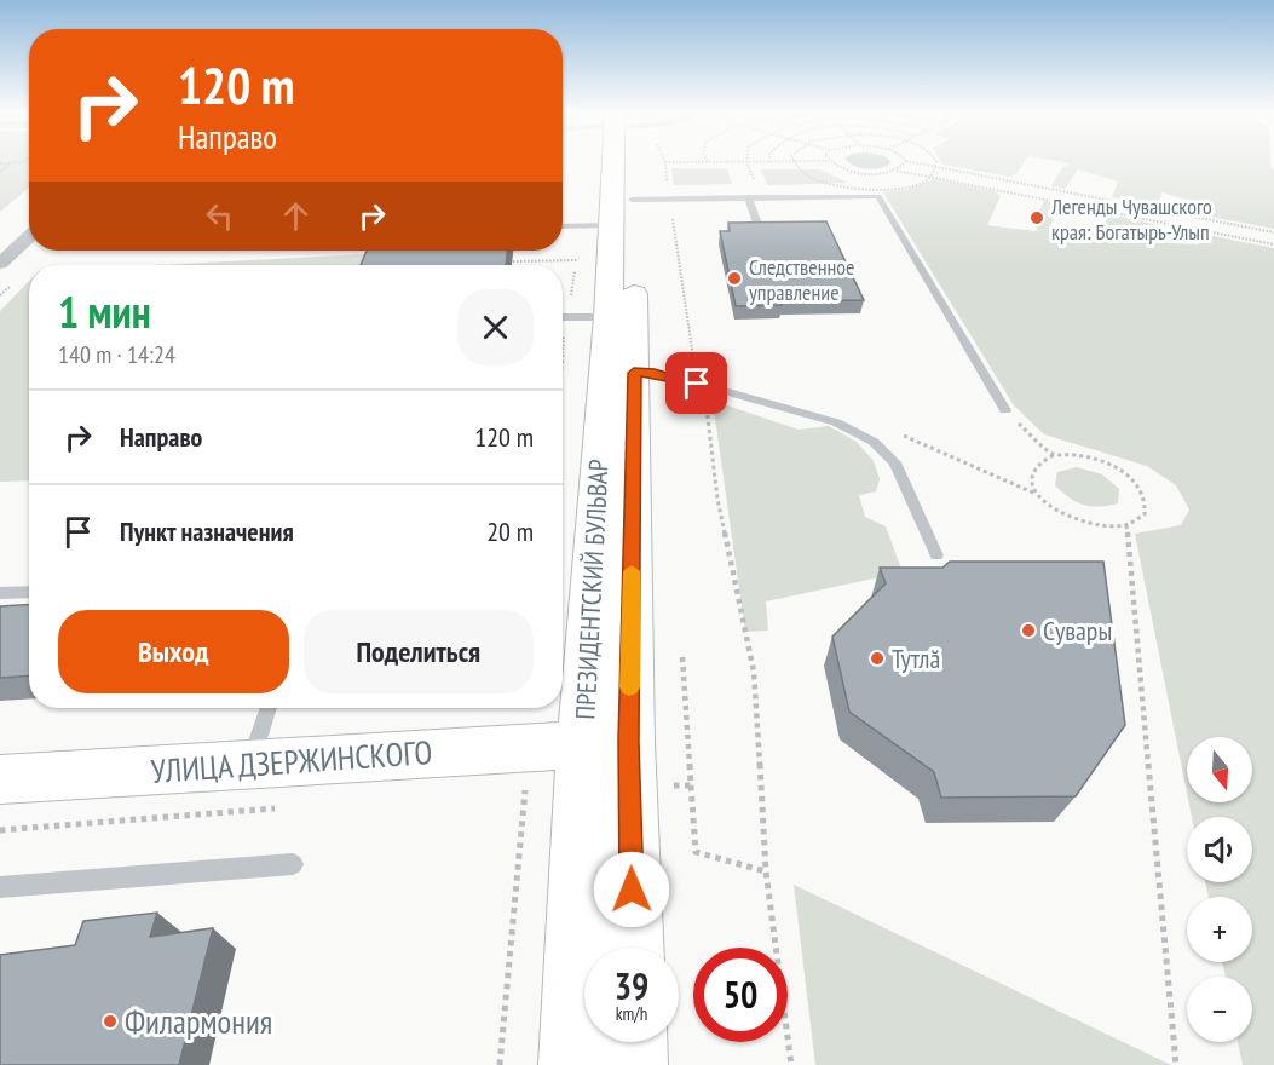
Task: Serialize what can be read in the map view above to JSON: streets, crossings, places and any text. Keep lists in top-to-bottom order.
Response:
{
  "streets": {
    "main road": ["ПРЕЗИДЕНТСКИЙ БУЛЬВАР", "УЛИЦА ДЗЕРЖИНСКОГО"]
  },
  "crossings": [
    ["ПРЕЗИДЕНТСКИЙ БУЛЬВАР", "УЛИЦА ДЗЕРЖИНСКОГО"]
  ],
  "places": [
    "Легенды Чувашского края: Богатырь-Улып",
    "Следственное управление",
    "Сувары",
    "Тутлӑ",
    "Филармония"
  ],
  "north": "bottom",
  "page": {
    "turn": ["120 m", "Направо"],
    "heading": ["1 мин", "140 m · 14:24"],
    "list": [
      {
        "name": "Направо",
        "value": "120 m"
      },
      {
        "name": "Пункт назначения",
        "value": "20 m"
      }
    ],
    "buttons": ["Выход", "Поделиться"],
    "map_buttons": ["+", "−"],
    "speed": "39 km/h",
    "limit": "50"
  }
}
